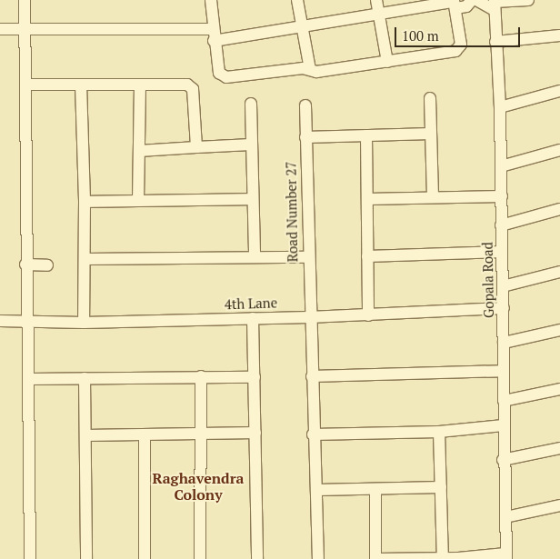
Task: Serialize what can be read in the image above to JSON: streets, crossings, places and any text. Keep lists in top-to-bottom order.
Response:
{
  "streets": {
    "street": ["Road Number 27", "Gopala Road", "4th Lane"]
  },
  "crossings": [
    ["Road Number 27", "4th Lane"],
    ["Gopala Road", "4th Lane"]
  ],
  "districts": ["Raghavendra Colony"],
  "scale_bar": "100 m"
}
